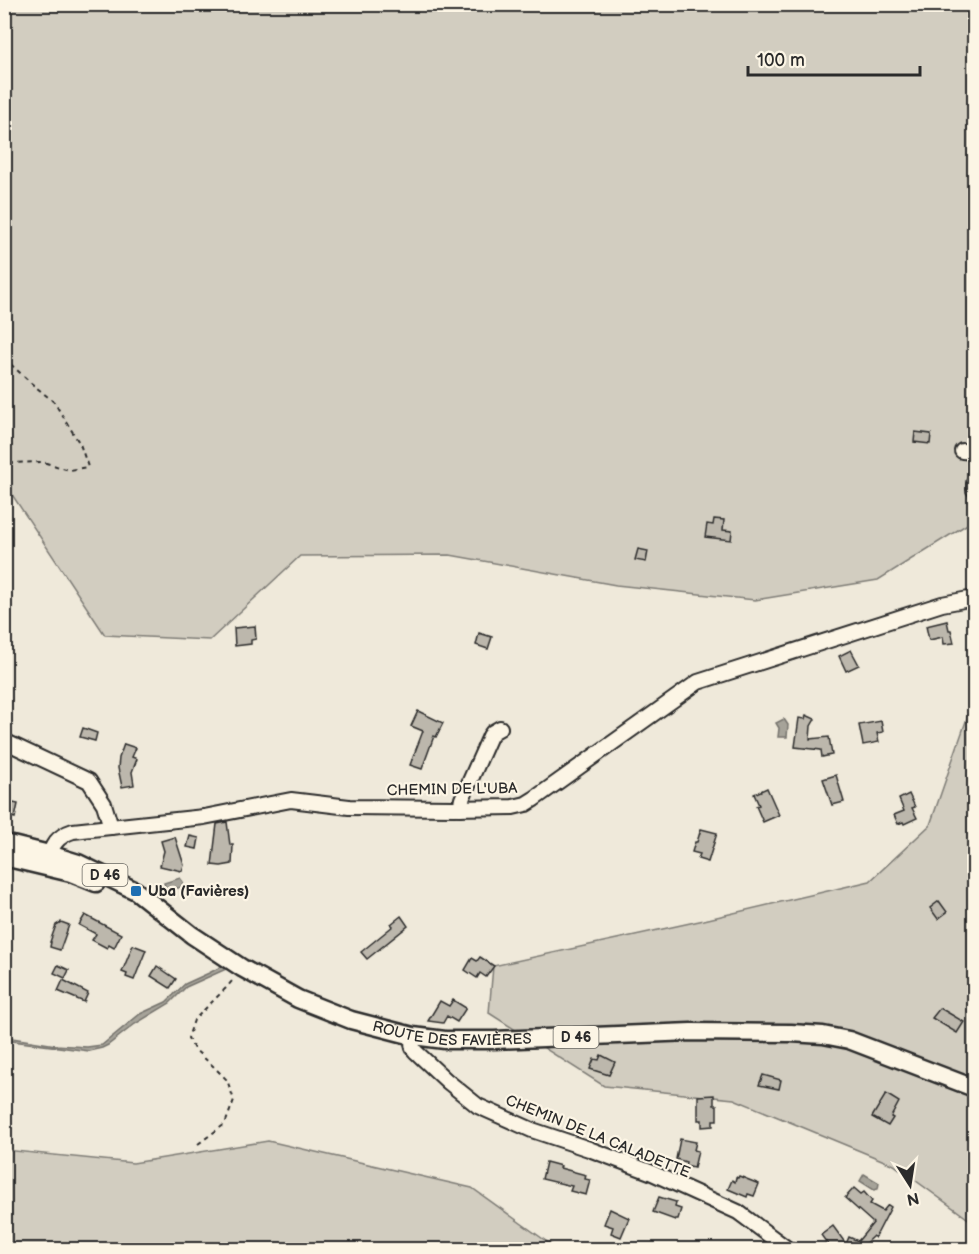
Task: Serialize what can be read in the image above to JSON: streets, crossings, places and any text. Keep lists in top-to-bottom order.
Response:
{
  "streets": {
    "main road": ["D 46", "ROUTE DES FAVIÈRES"],
    "street": ["CHEMIN DE L'UBA", "CHEMIN DE LA CALADETTE"]
  },
  "crossings": [
    ["CHEMIN DE L'UBA", "D 46"],
    ["CHEMIN DE L'UBA", "ROUTE DES FAVIÈRES"],
    ["D 46", "ROUTE DES FAVIÈRES"],
    ["ROUTE DES FAVIÈRES", "CHEMIN DE LA CALADETTE"]
  ],
  "places": {
    "transit": ["Uba (Favières)"]
  },
  "scale_bar": "100 m",
  "north": "bottom"
}
